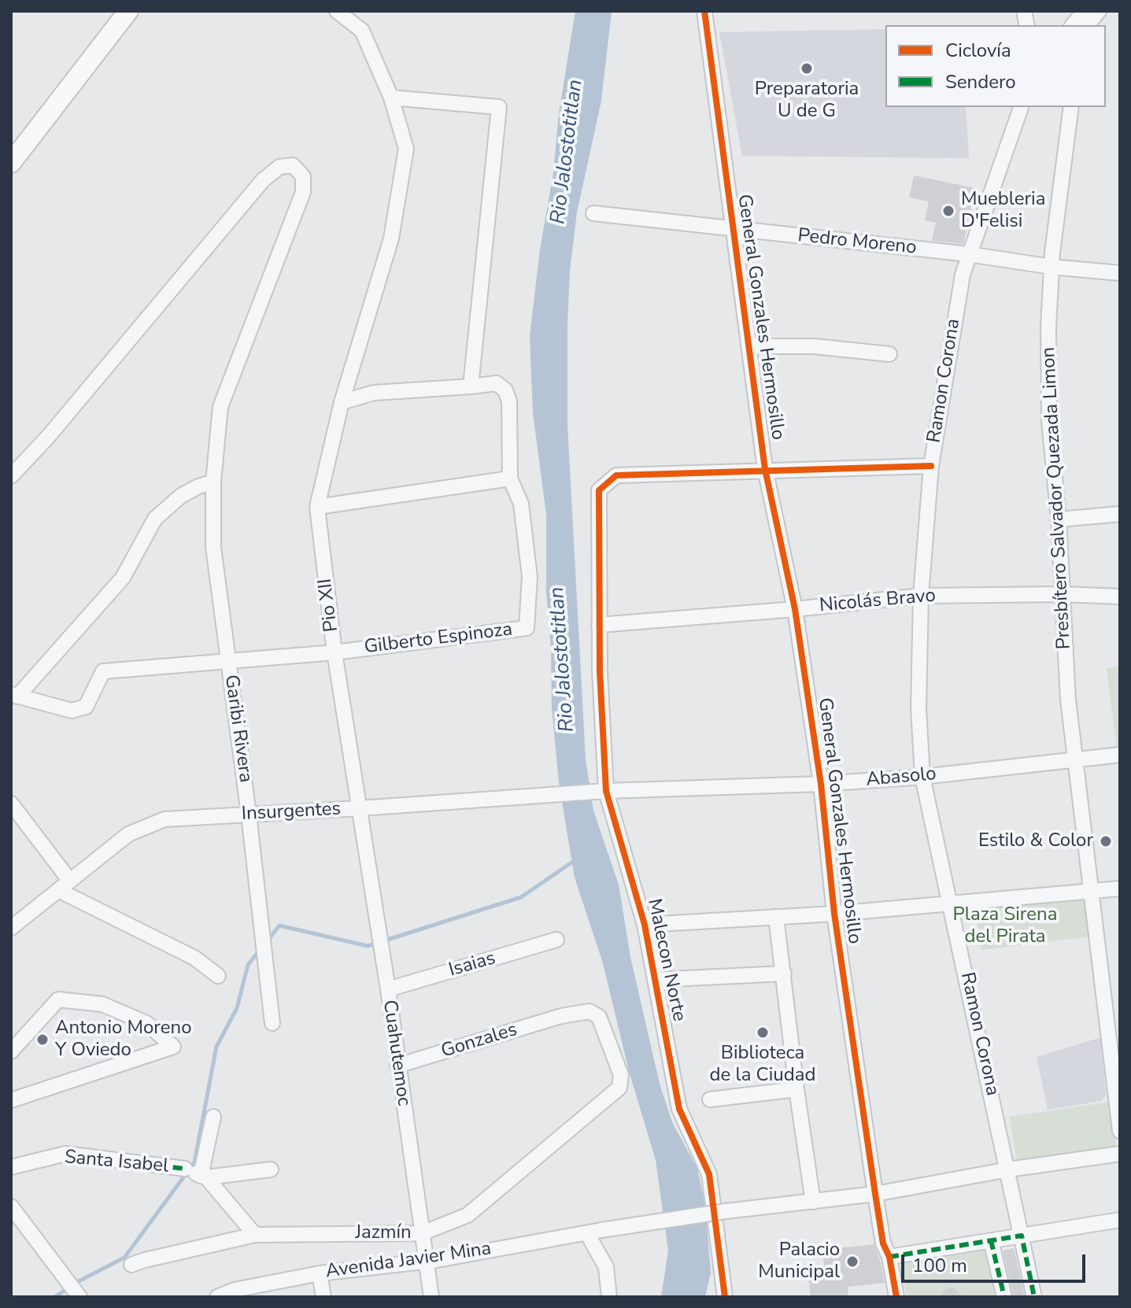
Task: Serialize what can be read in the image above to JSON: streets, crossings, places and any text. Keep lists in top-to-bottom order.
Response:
{
  "streets": {
    "street": [
      "Pedro Moreno",
      "General Gonzales Hermosillo",
      "Ramon Corona",
      "Presbítero Salvador Quezada Limon",
      "Nicolás Bravo",
      "Pio XII",
      "Gilberto Espinoza",
      "Garibi Rivera",
      "Abasolo",
      "Insurgentes",
      "Malecon Norte",
      "Isaias",
      "Gonzales",
      "Cuahutemoc",
      "Santa Isabel",
      "Jazmín",
      "Avenida Javier Mina"
    ]
  },
  "crossings": [
    ["Pedro Moreno", "General Gonzales Hermosillo"],
    ["Pedro Moreno", "Ramon Corona"],
    ["Pedro Moreno", "Presbítero Salvador Quezada Limon"],
    ["General Gonzales Hermosillo", "Nicolás Bravo"],
    ["General Gonzales Hermosillo", "Abasolo"],
    ["General Gonzales Hermosillo", "Malecon Norte"],
    ["General Gonzales Hermosillo", "Avenida Javier Mina"],
    ["Ramon Corona", "Nicolás Bravo"],
    ["Ramon Corona", "Abasolo"],
    ["Ramon Corona", "Malecon Norte"],
    ["Ramon Corona", "Avenida Javier Mina"],
    ["Presbítero Salvador Quezada Limon", "Nicolás Bravo"],
    ["Presbítero Salvador Quezada Limon", "Abasolo"],
    ["Nicolás Bravo", "Malecon Norte"],
    ["Pio XII", "Gilberto Espinoza"],
    ["Pio XII", "Insurgentes"],
    ["Pio XII", "Cuahutemoc"],
    ["Gilberto Espinoza", "Garibi Rivera"],
    ["Garibi Rivera", "Insurgentes"],
    ["Abasolo", "Insurgentes"],
    ["Abasolo", "Malecon Norte"],
    ["Insurgentes", "Malecon Norte"],
    ["Insurgentes", "Cuahutemoc"],
    ["Isaias", "Cuahutemoc"],
    ["Gonzales", "Cuahutemoc"],
    ["Gonzales", "Jazmín"],
    ["Cuahutemoc", "Jazmín"],
    ["Cuahutemoc", "Avenida Javier Mina"]
  ],
  "water": ["Rio Jalostotitlan"],
  "parks": ["Plaza Sirena del Pirata"],
  "places": [
    "Preparatoria U de G",
    "Muebleria D'Felisi",
    "Estilo & Color",
    "Biblioteca de la Ciudad",
    "Antonio Moreno Y Oviedo",
    "Palacio Municipal"
  ],
  "legend": ["Ciclovía", "Sendero"],
  "scale_bar": "100 m"
}
